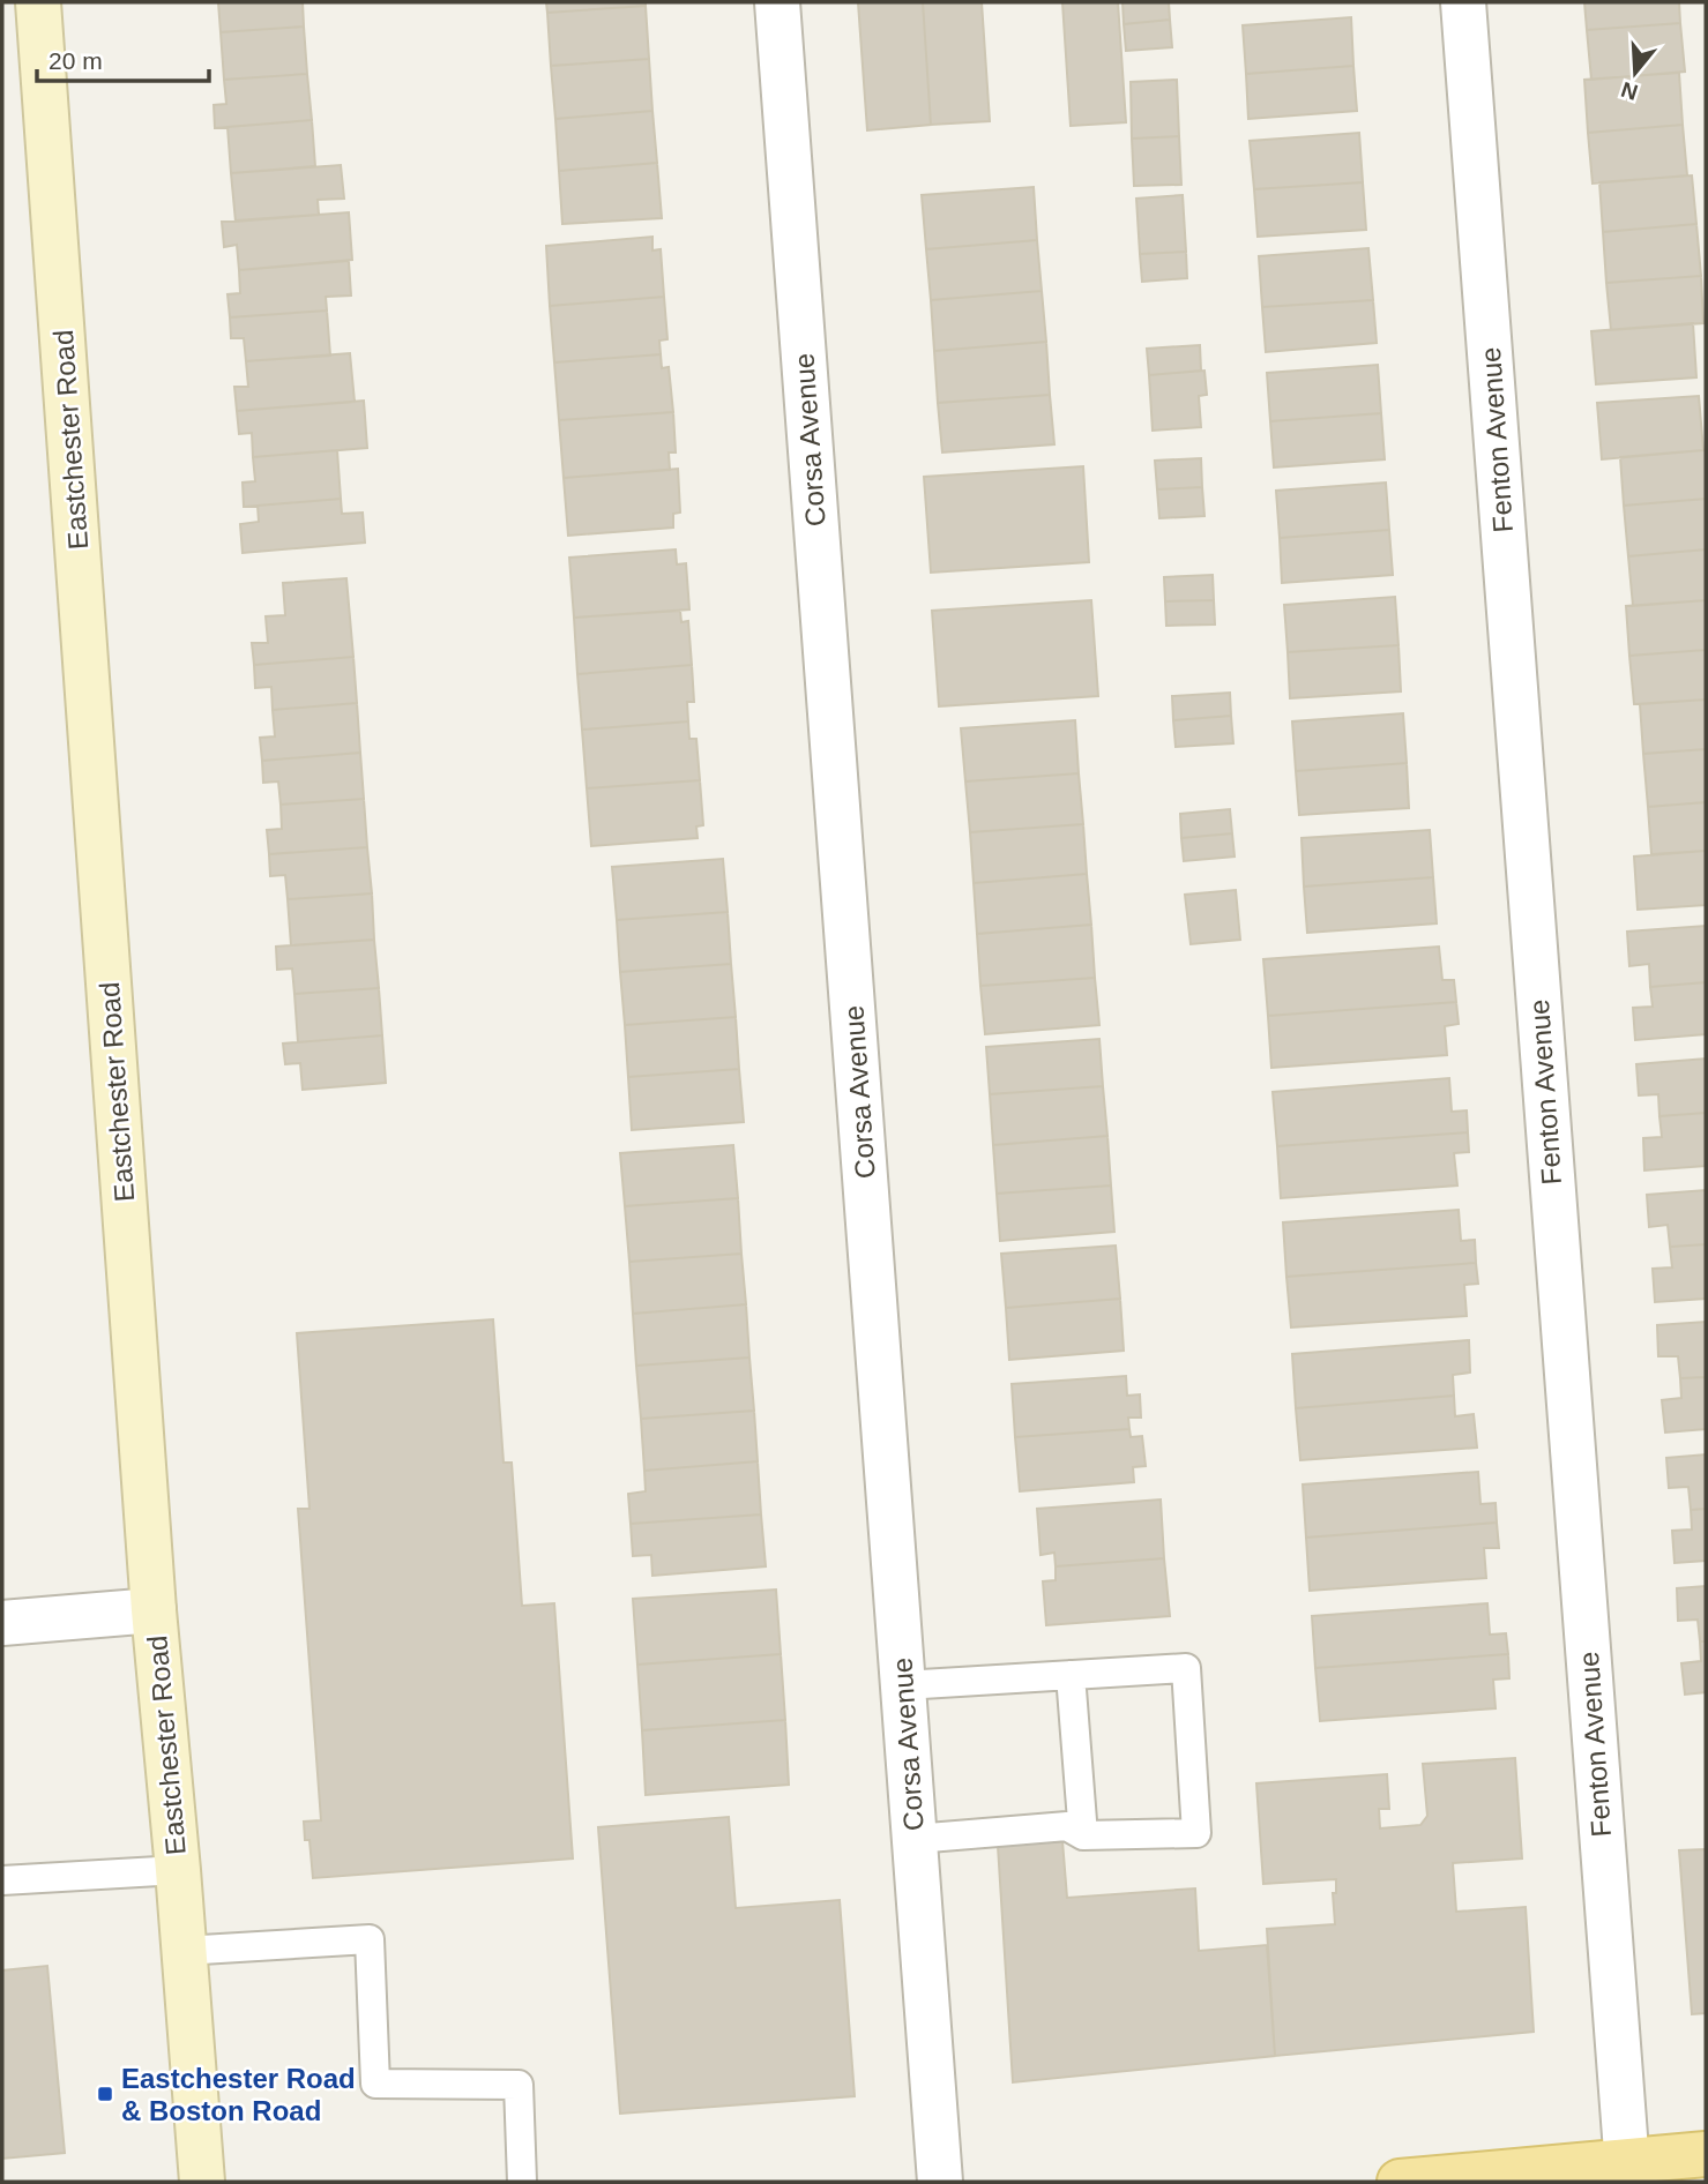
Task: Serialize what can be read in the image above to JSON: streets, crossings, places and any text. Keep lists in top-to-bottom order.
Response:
{
  "streets": {
    "main road": ["Eastchester Road"],
    "street": ["Corsa Avenue", "Fenton Avenue"]
  },
  "places": {
    "transit": ["Eastchester Road & Boston Road"]
  },
  "scale_bar": "20 m",
  "north": "bottom"
}
